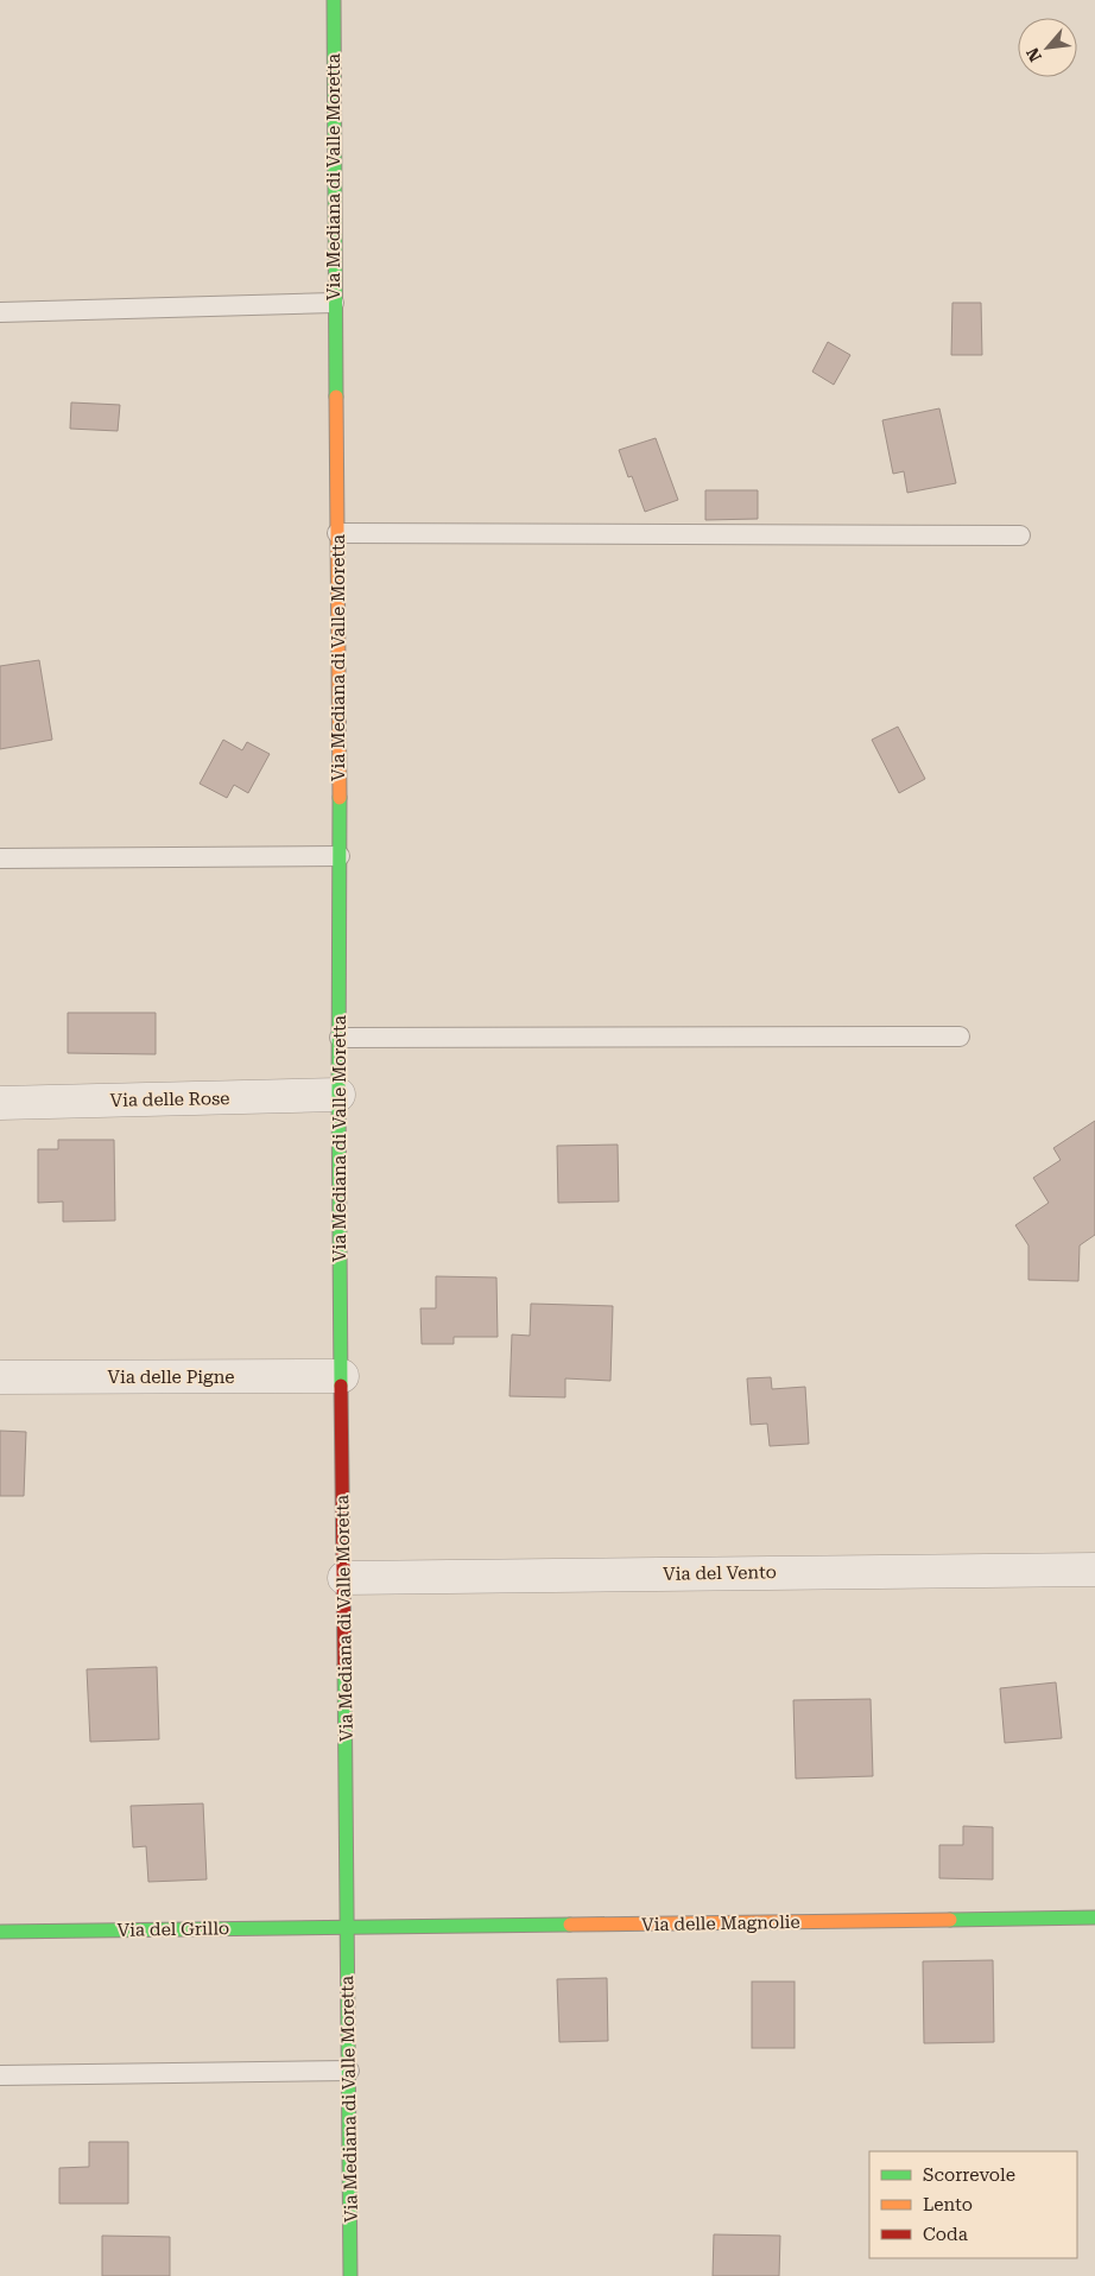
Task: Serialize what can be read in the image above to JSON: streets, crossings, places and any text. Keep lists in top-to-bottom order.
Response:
{
  "streets": {
    "street": [
      "Via Mediana di Valle Moretta",
      "Via delle Rose",
      "Via delle Pigne",
      "Via del Vento",
      "Via delle Magnolie",
      "Via del Grillo"
    ]
  },
  "crossings": [
    ["Via Mediana di Valle Moretta", "Via delle Rose"],
    ["Via Mediana di Valle Moretta", "Via delle Pigne"],
    ["Via Mediana di Valle Moretta", "Via del Vento"],
    ["Via Mediana di Valle Moretta", "Via delle Magnolie"],
    ["Via Mediana di Valle Moretta", "Via del Grillo"],
    ["Via delle Magnolie", "Via del Grillo"]
  ],
  "legend": ["Scorrevole", "Lento", "Coda"],
  "north": "bottom left"
}
